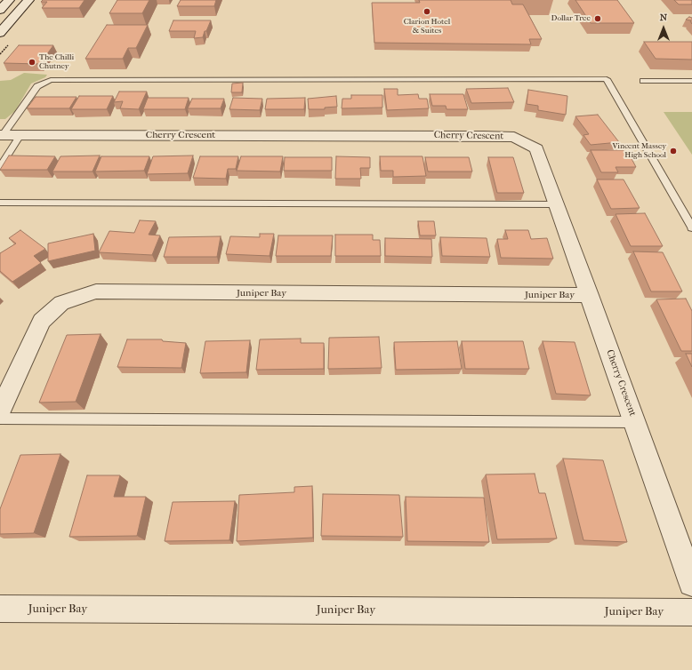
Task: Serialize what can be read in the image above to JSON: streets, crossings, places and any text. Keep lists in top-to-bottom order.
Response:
{
  "streets": {
    "street": ["Cherry Crescent", "Juniper Bay"]
  },
  "crossings": [
    ["Cherry Crescent", "Juniper Bay"]
  ],
  "places": [
    "Clarion Hotel & Suites",
    "Dollar Tree",
    "The Chilli Chutney",
    "Vincent Massey High School"
  ],
  "north": "top"
}
